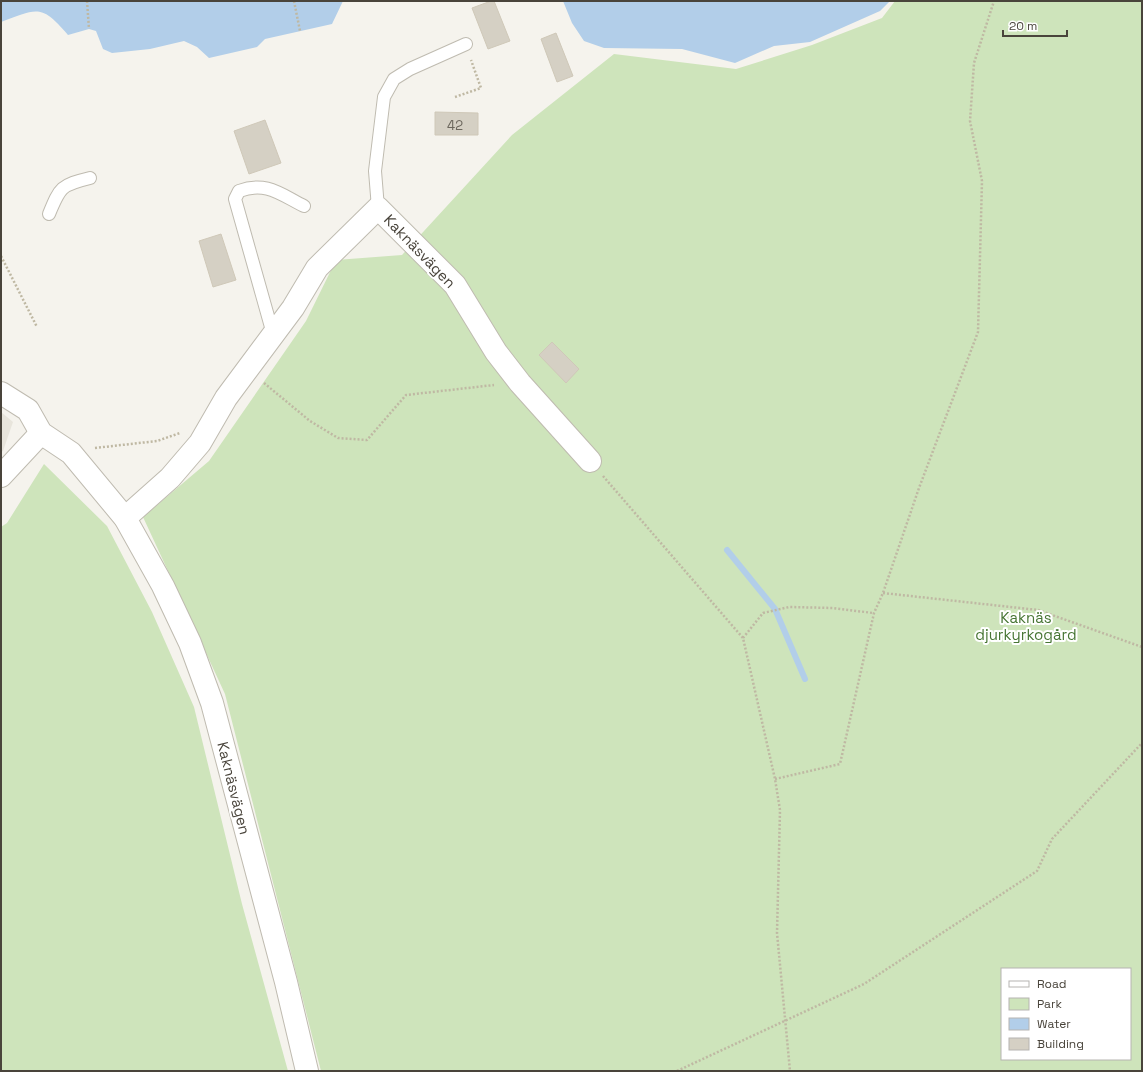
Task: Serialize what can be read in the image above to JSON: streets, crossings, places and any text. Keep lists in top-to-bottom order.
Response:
{
  "streets": {
    "street": ["Kaknäsvägen"]
  },
  "parks": ["Kaknäs djurkyrkogård"],
  "house_numbers": ["42"],
  "legend": [
    "Road",
    "Park",
    "Water",
    "Building"
  ],
  "scale_bar": "20 m"
}
